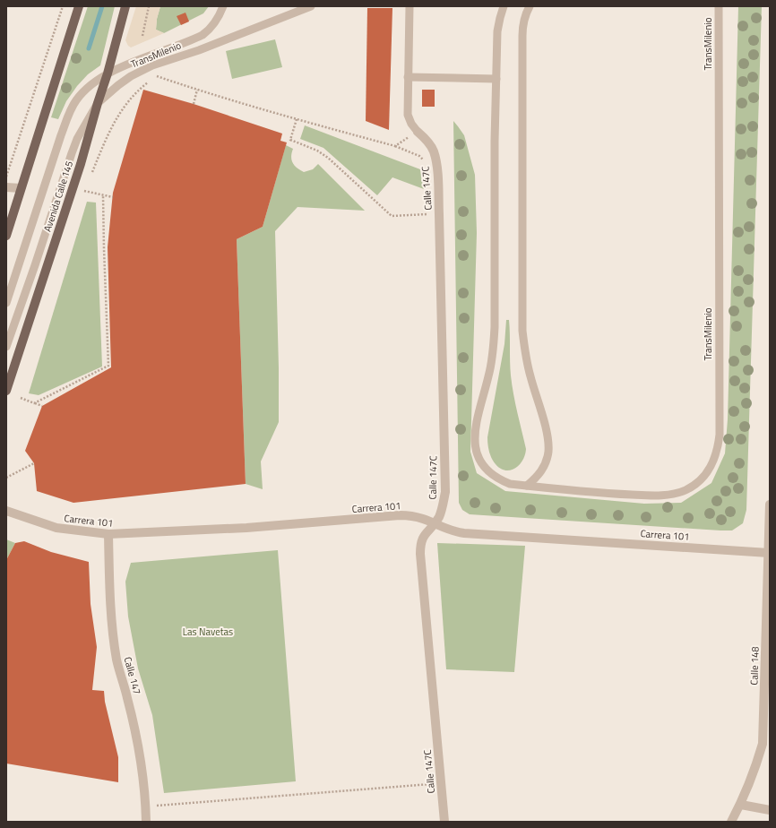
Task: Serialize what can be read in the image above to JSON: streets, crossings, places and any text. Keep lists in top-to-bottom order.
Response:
{
  "streets": {
    "main road": ["Avenida Calle 145"],
    "street": [
      "Calle 147C",
      "Carrera 101",
      "Calle 148",
      "Calle 147"
    ],
    "lane": ["TransMilenio"]
  },
  "crossings": [
    ["TransMilenio", "Avenida Calle 145"],
    ["Calle 147C", "Carrera 101"],
    ["Carrera 101", "Calle 148"],
    ["Carrera 101", "Calle 147"]
  ],
  "parks": ["Las Navetas"]
}
